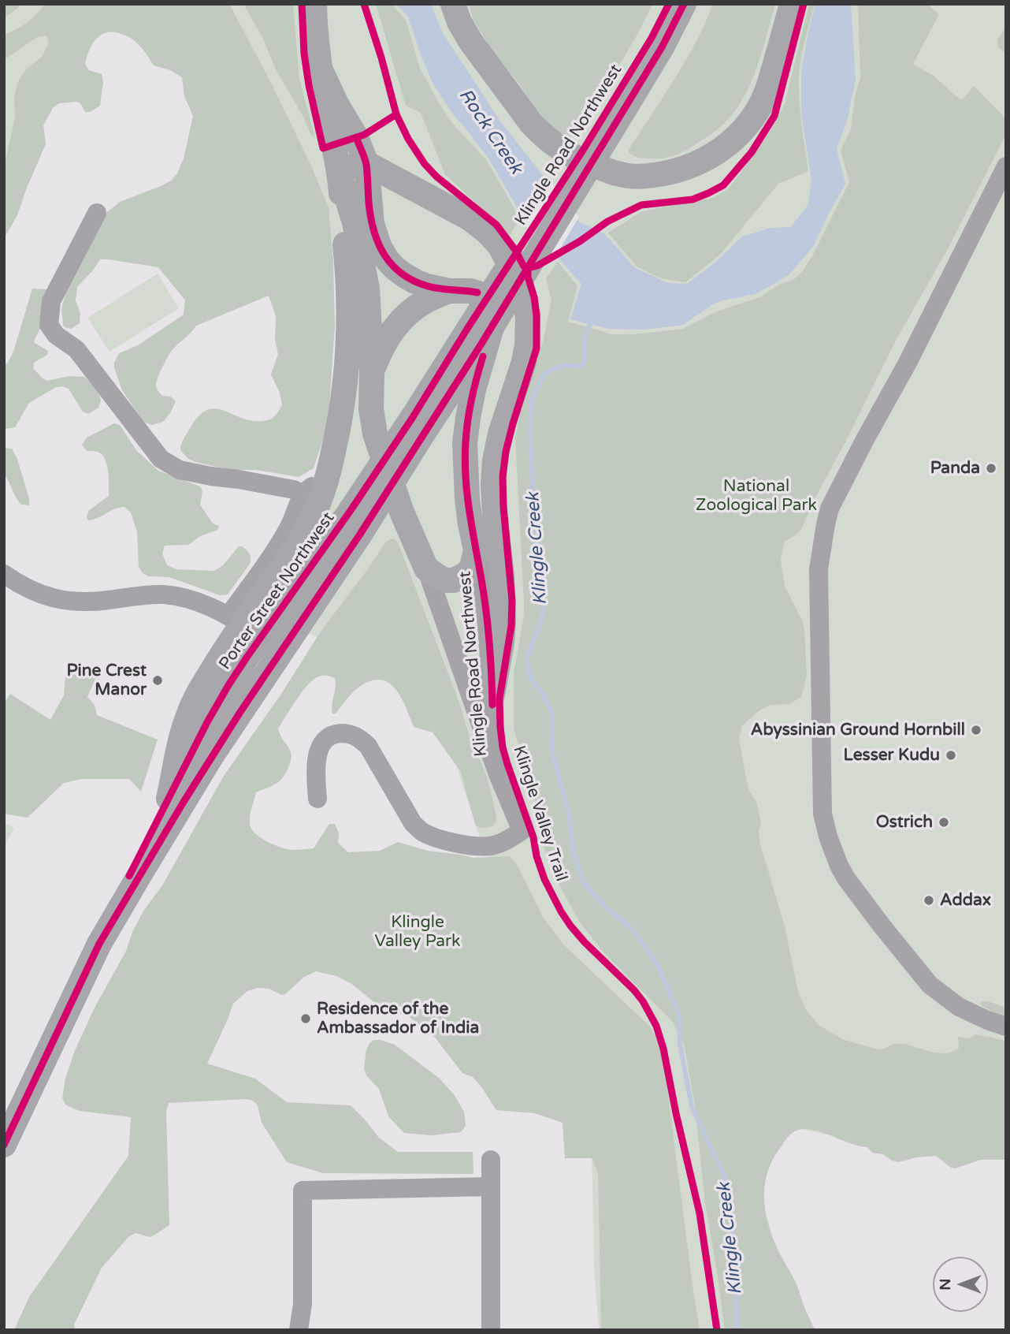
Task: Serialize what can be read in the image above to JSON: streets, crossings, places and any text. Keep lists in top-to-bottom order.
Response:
{
  "streets": {
    "main road": ["Klingle Road Northwest", "Porter Street Northwest"],
    "cycle path": ["Klingle Valley Trail"]
  },
  "crossings": [
    ["Klingle Road Northwest", "Porter Street Northwest"]
  ],
  "water": ["Rock Creek", "Klingle Creek"],
  "parks": ["National Zoological Park", "Klingle Valley Park"],
  "places": [
    "Panda",
    "Pine Crest Manor",
    "Abyssinian Ground Hornbill",
    "Lesser Kudu",
    "Ostrich",
    "Addax",
    "Residence of the Ambassador of India"
  ],
  "north": "left"
}
